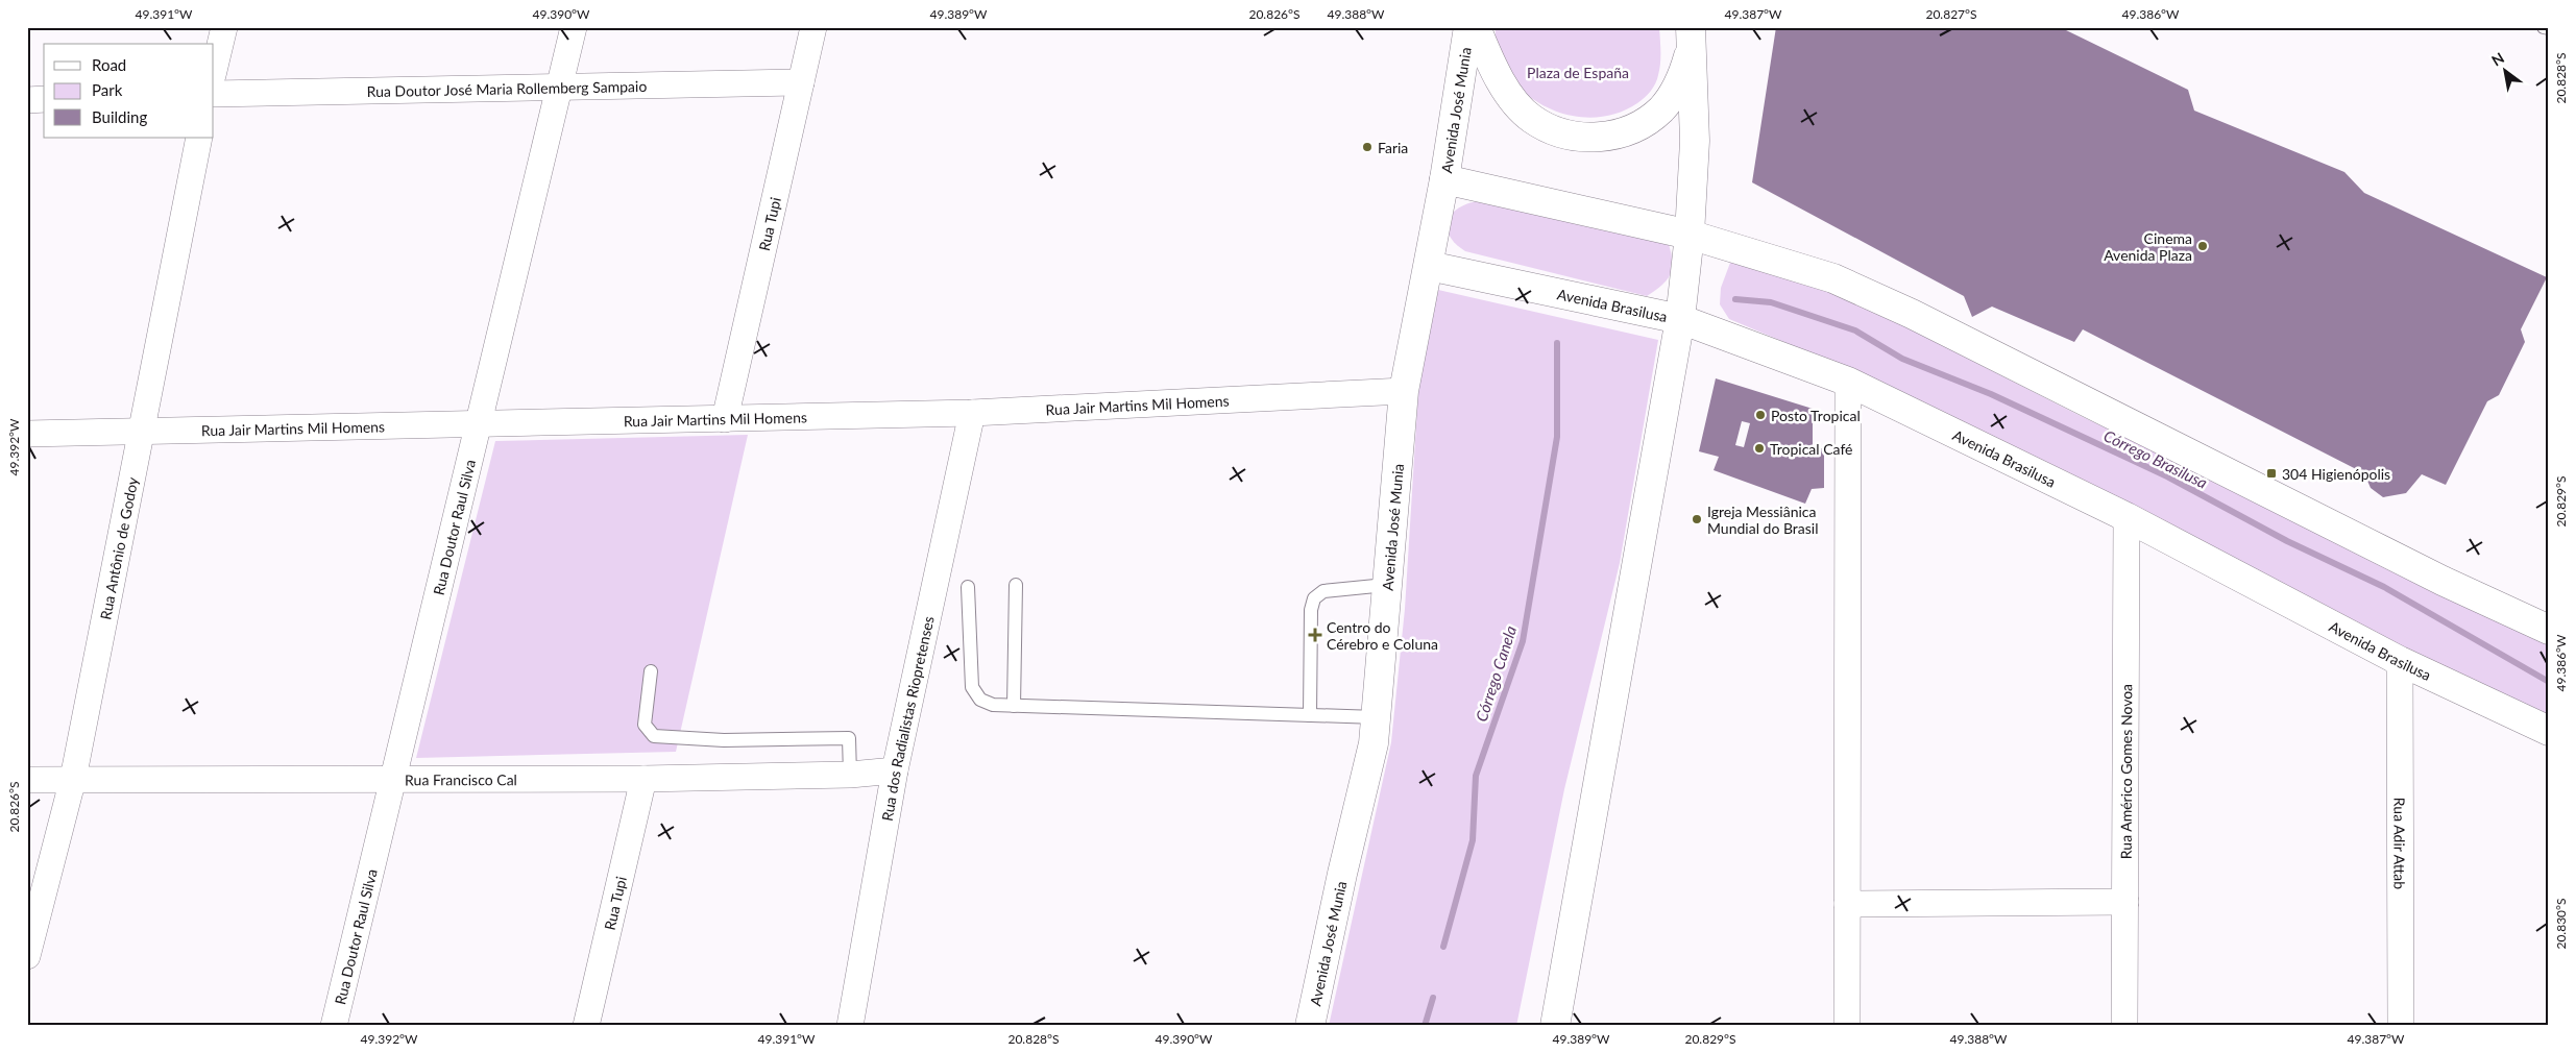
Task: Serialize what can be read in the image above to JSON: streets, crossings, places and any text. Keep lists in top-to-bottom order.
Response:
{
  "streets": {
    "main road": ["Avenida José Munia", "Avenida Brasilusa"],
    "street": [
      "Rua Doutor José Maria Rollemberg Sampaio",
      "Rua Tupi",
      "Rua Jair Martins Mil Homens",
      "Rua Doutor Raul Silva",
      "Rua Antônio de Godoy",
      "Rua dos Radialistas Riopretenses",
      "Rua Américo Gomes Novoa",
      "Rua Francisco Cal",
      "Rua Adir Attab"
    ]
  },
  "crossings": [
    ["Rua Doutor José Maria Rollemberg Sampaio", "Rua Tupi"],
    ["Rua Doutor José Maria Rollemberg Sampaio", "Rua Doutor Raul Silva"],
    ["Avenida José Munia", "Avenida Brasilusa"],
    ["Avenida José Munia", "Rua Jair Martins Mil Homens"],
    ["Rua Tupi", "Rua Jair Martins Mil Homens"],
    ["Rua Tupi", "Rua Francisco Cal"],
    ["Avenida Brasilusa", "Rua Américo Gomes Novoa"],
    ["Avenida Brasilusa", "Rua Adir Attab"],
    ["Rua Jair Martins Mil Homens", "Rua Doutor Raul Silva"],
    ["Rua Jair Martins Mil Homens", "Rua Antônio de Godoy"],
    ["Rua Jair Martins Mil Homens", "Rua dos Radialistas Riopretenses"],
    ["Rua Doutor Raul Silva", "Rua Francisco Cal"],
    ["Rua Antônio de Godoy", "Rua Francisco Cal"],
    ["Rua dos Radialistas Riopretenses", "Rua Francisco Cal"]
  ],
  "water": ["Córrego Brasilusa", "Córrego Canela"],
  "parks": ["Plaza de España"],
  "places": {
    "other": [
      "Faria",
      "Cinema Avenida Plaza",
      "Posto Tropical",
      "Tropical Café",
      "Igreja Messiânica Mundial do Brasil"
    ],
    "transit": ["304 Higienópolis"],
    "health": ["Centro do Cérebro e Coluna"]
  },
  "legend": ["Road", "Park", "Building"],
  "north": "top left",
  "coordinates": [
    "49.391°W",
    "49.390°W",
    "49.389°W",
    "20.826°S",
    "49.388°W",
    "49.387°W",
    "20.827°S",
    "49.386°W",
    "20.828°S",
    "49.392°W",
    "20.829°S",
    "20.830°S"
  ]
}
